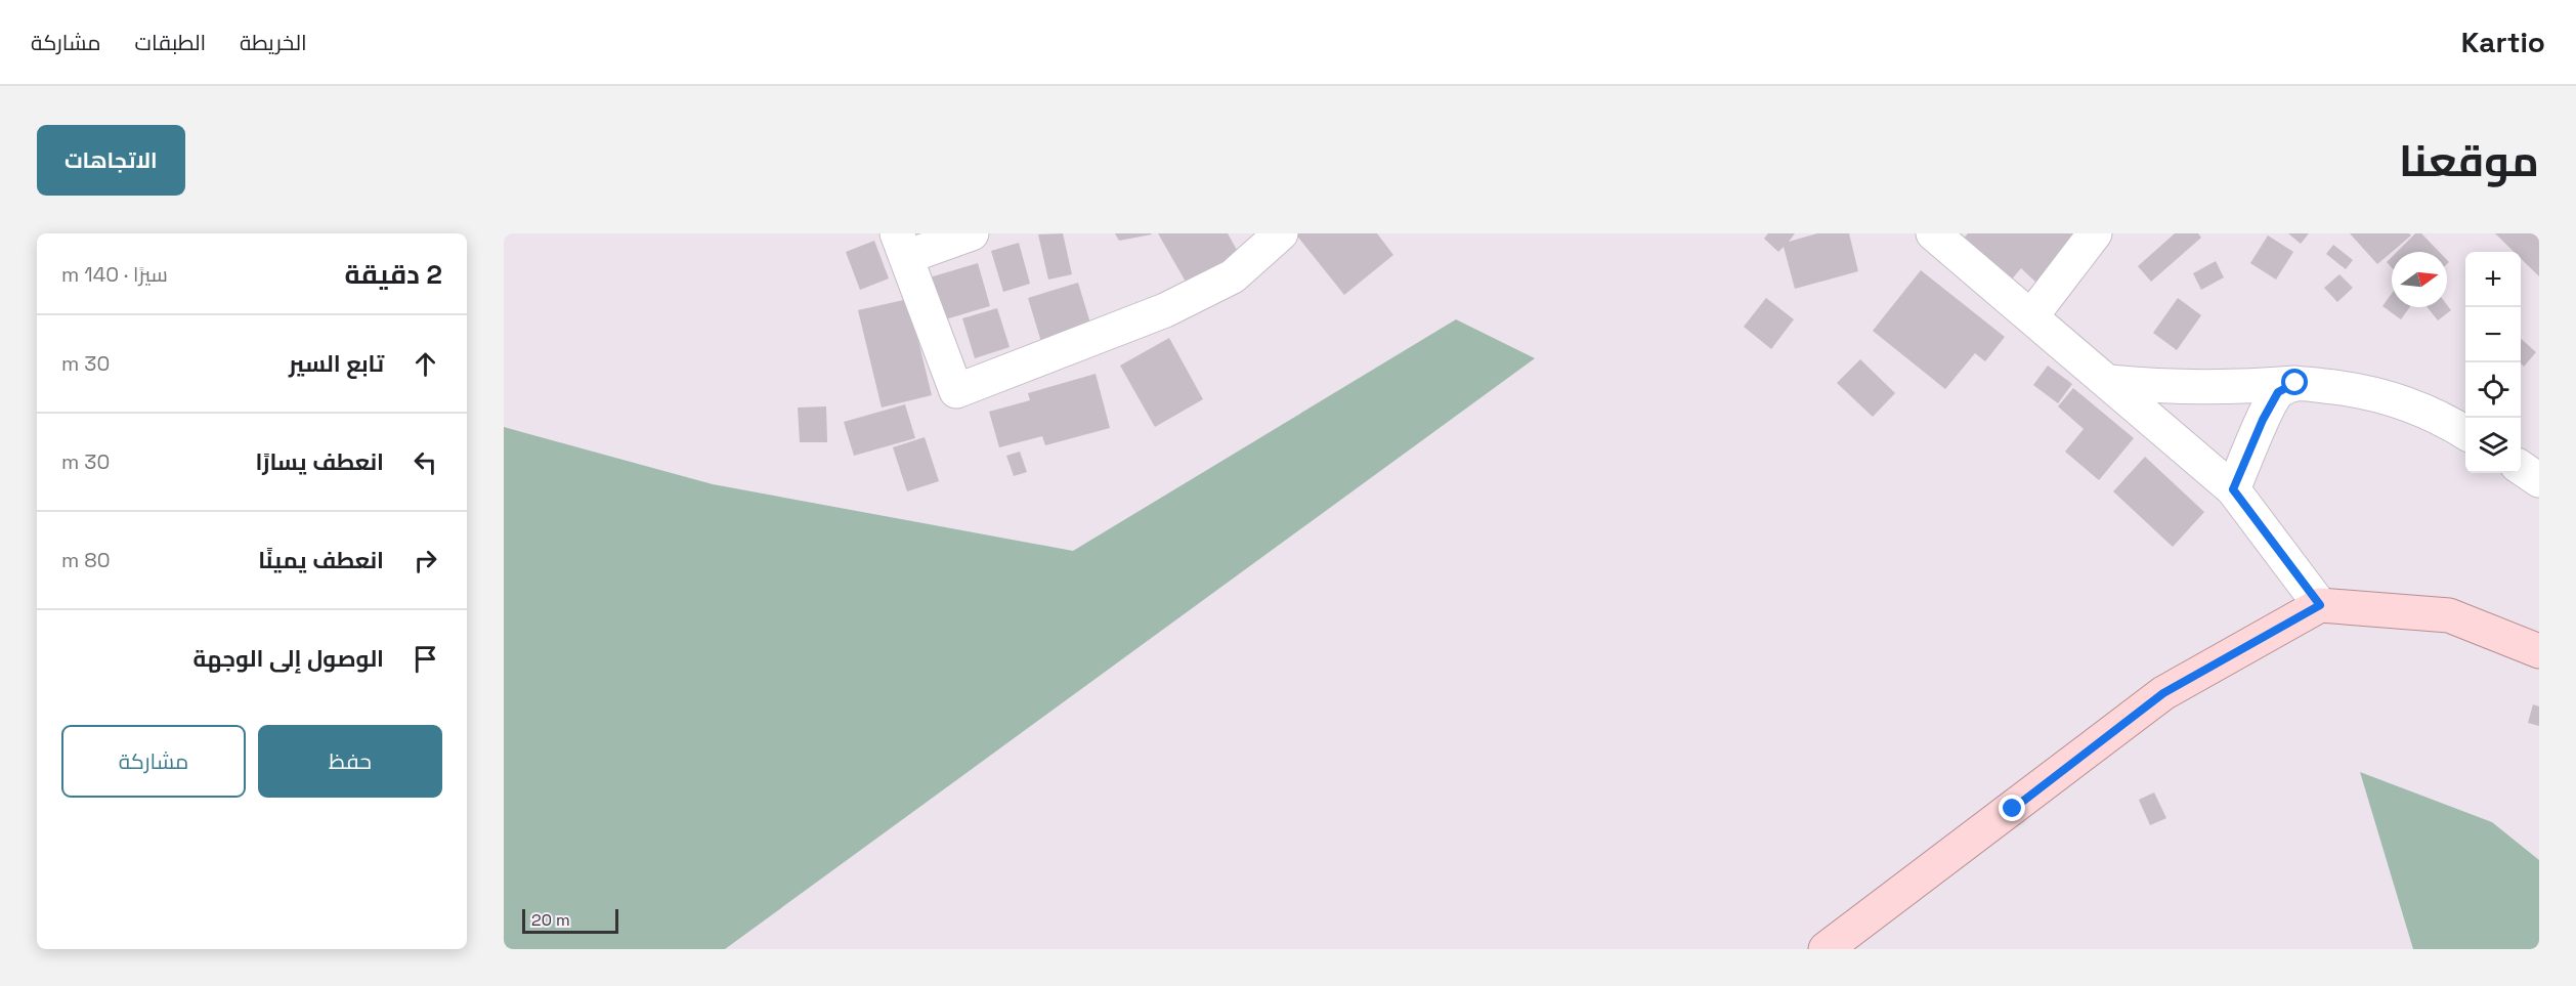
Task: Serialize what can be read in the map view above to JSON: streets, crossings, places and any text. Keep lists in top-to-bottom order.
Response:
{
  "scale_bar": "20 m",
  "north": "right",
  "page": {
    "header": "Kartio",
    "nav": ["الخريطة", "الطبقات", "مشاركة"],
    "title": "موقعنا",
    "buttons": [
      "الاتجاهات",
      ["حفظ", "مشاركة"]
    ],
    "heading": ["2 دقيقة", "سيرًا · 140 m"],
    "map_buttons": ["+", "−"],
    "list": [
      ["تابع السير", "30 m"],
      ["انعطف يسارًا", "30 m"],
      ["انعطف يمينًا", "80 m"],
      "الوصول إلى الوجهة"
    ],
    "scale": "20 m"
  }
}
